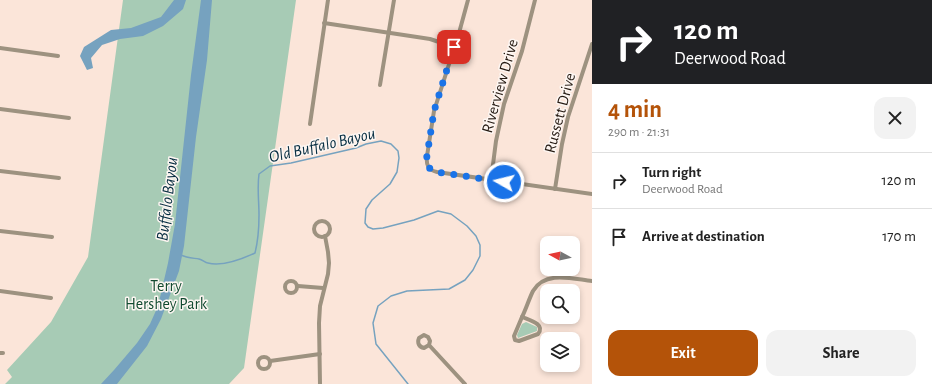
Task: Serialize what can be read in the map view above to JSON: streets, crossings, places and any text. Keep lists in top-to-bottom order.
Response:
{
  "streets": {
    "street": ["Riverview Drive", "Russett Drive"]
  },
  "water": ["Old Buffalo Bayou", "Buffalo Bayou"],
  "parks": ["Terry Hershey Park"],
  "north": "left",
  "page": {
    "turn": ["120 m", "Deerwood Road"],
    "heading": ["4 min", "290 m · 21:31"],
    "list": [
      {
        "name": "Turn right",
        "note": "Deerwood Road",
        "value": "120 m"
      },
      {
        "name": "Arrive at destination",
        "value": "170 m"
      }
    ],
    "buttons": ["Exit", "Share"]
  }
}
